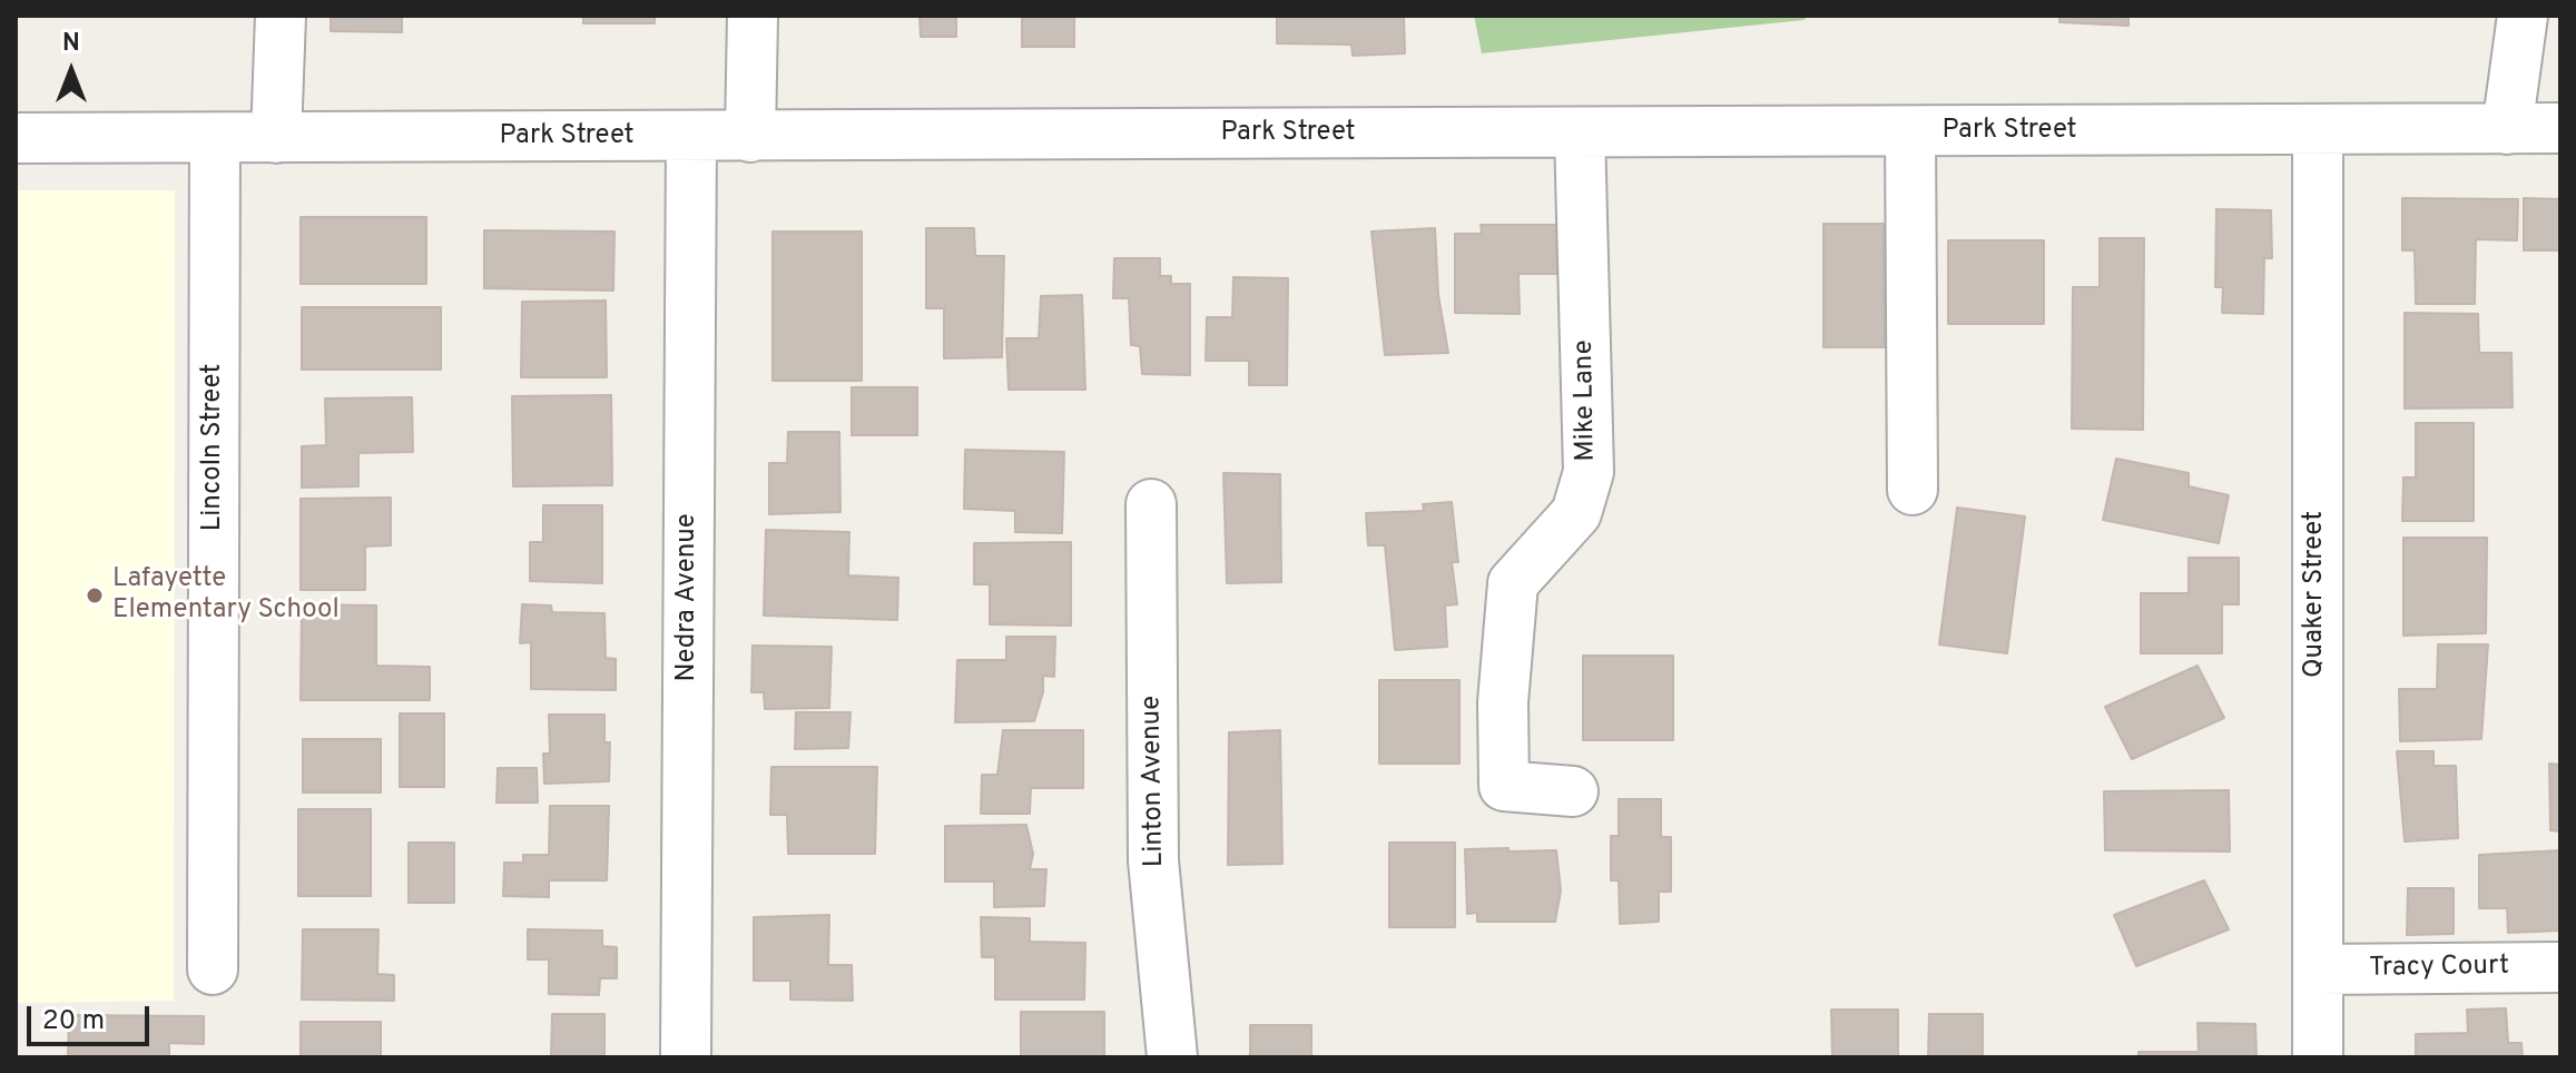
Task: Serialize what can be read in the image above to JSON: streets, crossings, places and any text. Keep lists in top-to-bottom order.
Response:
{
  "streets": {
    "street": [
      "Park Street",
      "Mike Lane",
      "Lincoln Street",
      "Quaker Street",
      "Nedra Avenue",
      "Linton Avenue",
      "Tracy Court"
    ]
  },
  "crossings": [
    ["Park Street", "Mike Lane"],
    ["Park Street", "Lincoln Street"],
    ["Park Street", "Quaker Street"],
    ["Park Street", "Nedra Avenue"],
    ["Quaker Street", "Tracy Court"]
  ],
  "places": ["Lafayette Elementary School"],
  "scale_bar": "20 m",
  "north": "top"
}
